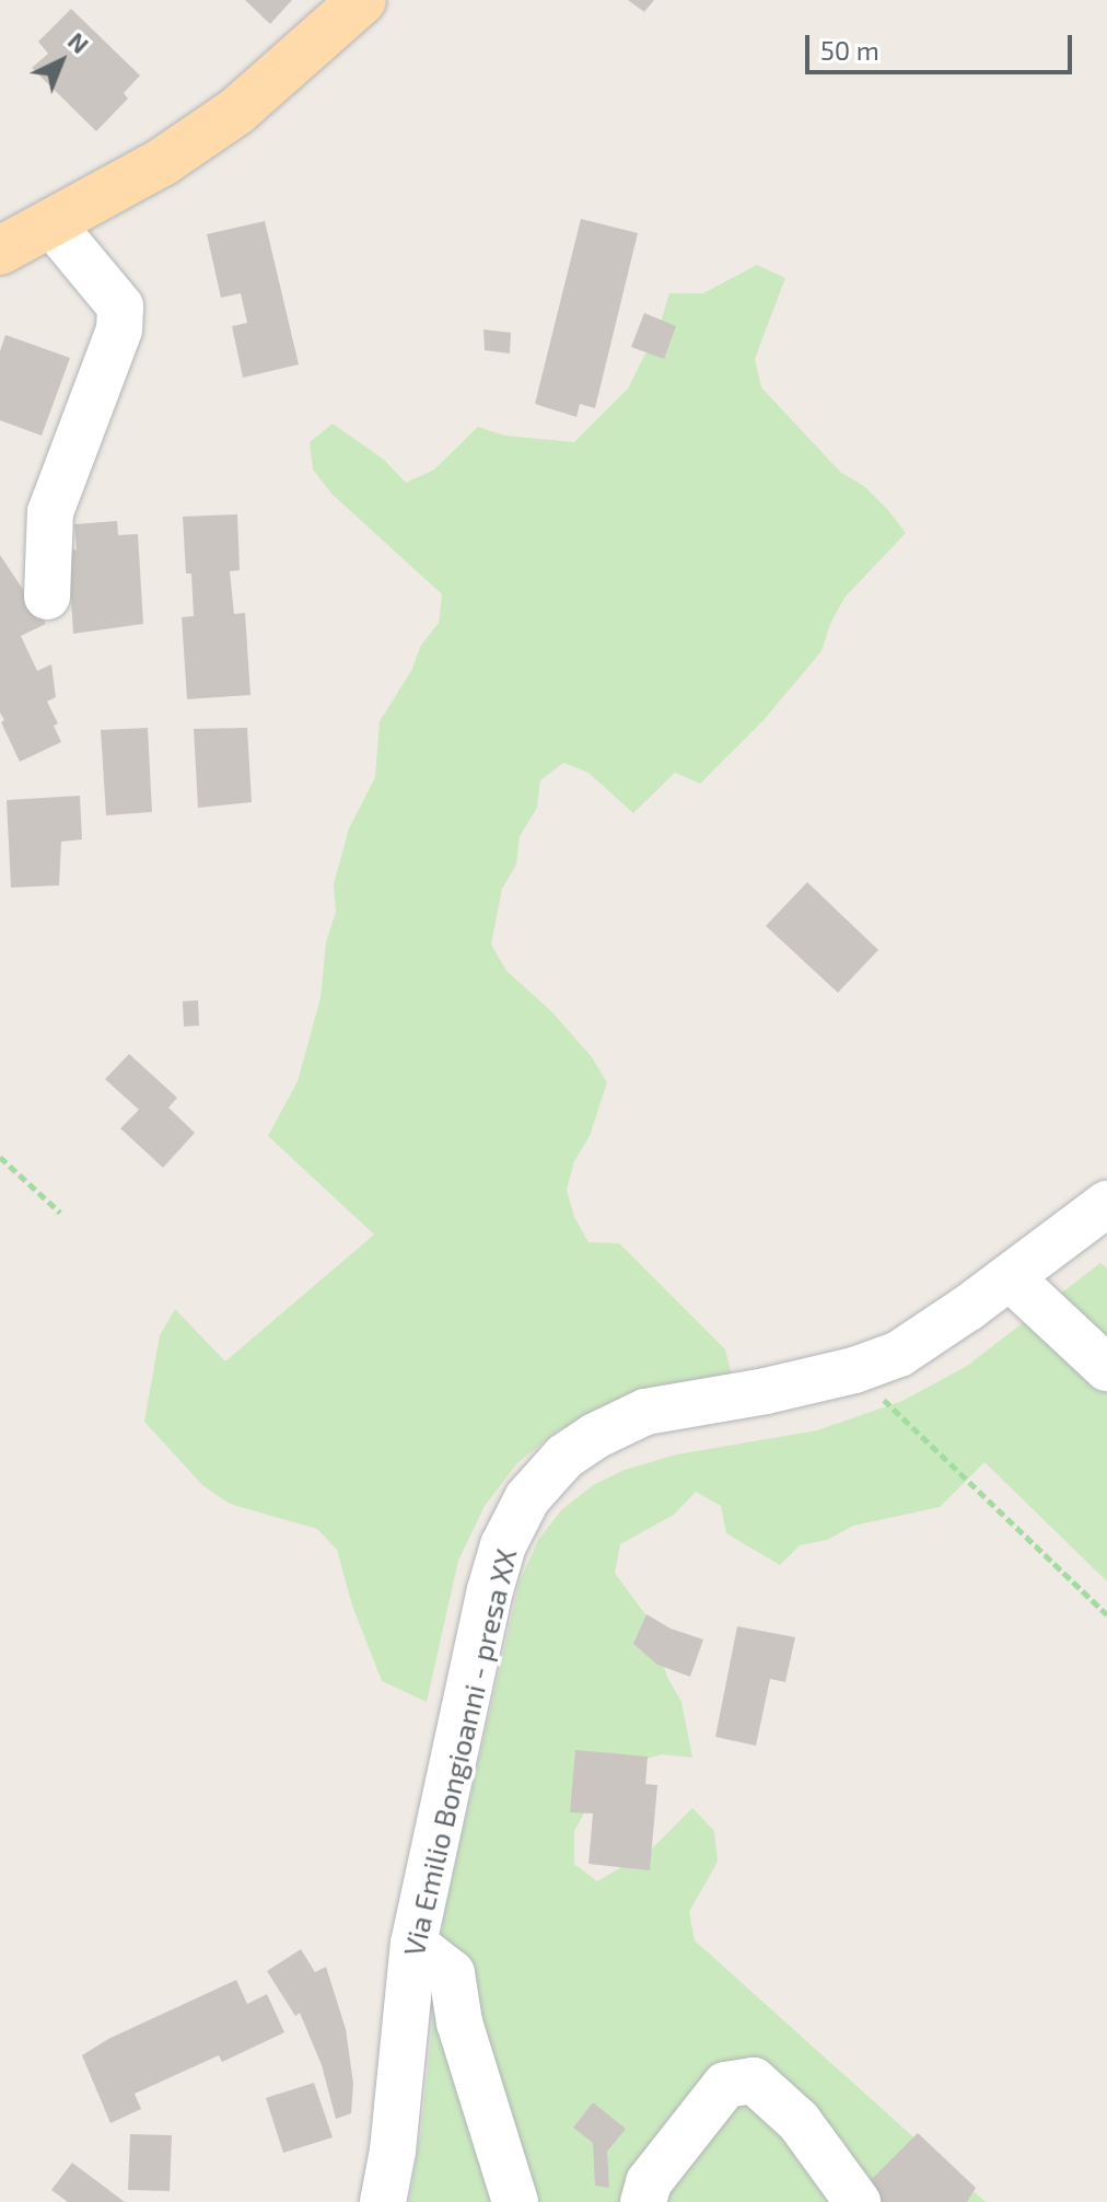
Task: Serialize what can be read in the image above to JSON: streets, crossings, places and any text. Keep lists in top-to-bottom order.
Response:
{
  "streets": {
    "street": ["Via Emilio Bongioanni - presa XX"]
  },
  "scale_bar": "50 m",
  "north": "top right"
}
